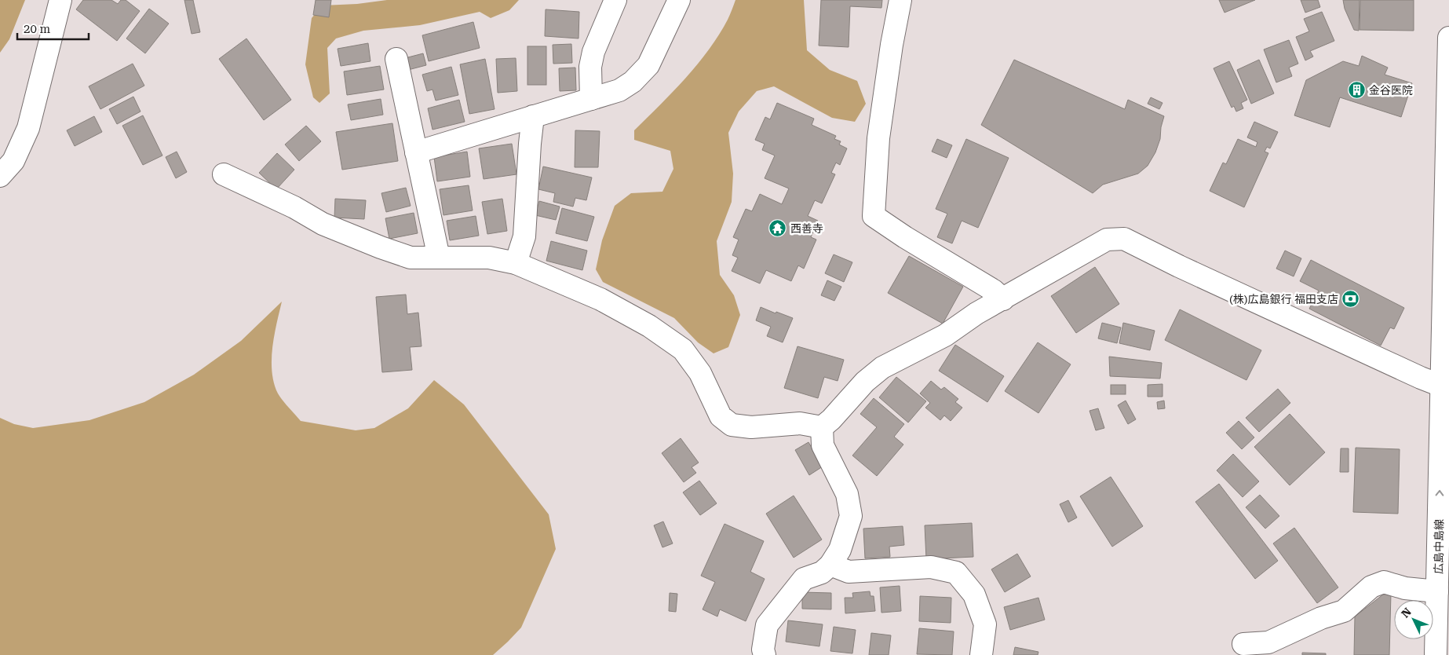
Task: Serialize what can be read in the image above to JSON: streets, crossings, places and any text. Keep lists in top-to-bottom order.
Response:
{
  "streets": {
    "street": ["広島中島線"]
  },
  "places": {
    "building": ["金谷医院"],
    "temple": ["西善寺"],
    "bank": ["(株)広島銀行 福田支店"]
  },
  "scale_bar": "20 m",
  "north": "top left"
}
